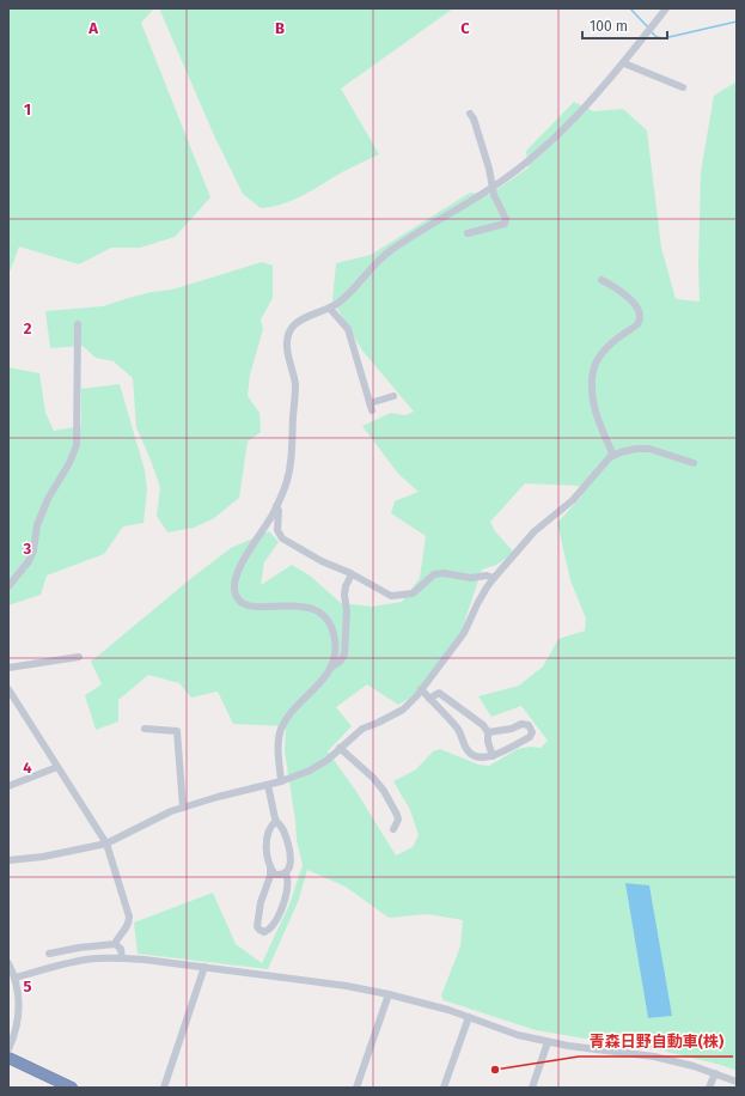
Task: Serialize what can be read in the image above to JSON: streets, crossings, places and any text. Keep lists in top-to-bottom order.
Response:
{
  "places": ["青森日野自動車(株)"],
  "scale_bar": "100 m",
  "grid": {
    "columns": ["A", "B", "C"],
    "rows": [
      "1",
      "2",
      "3",
      "4",
      "5"
    ]
  }
}
